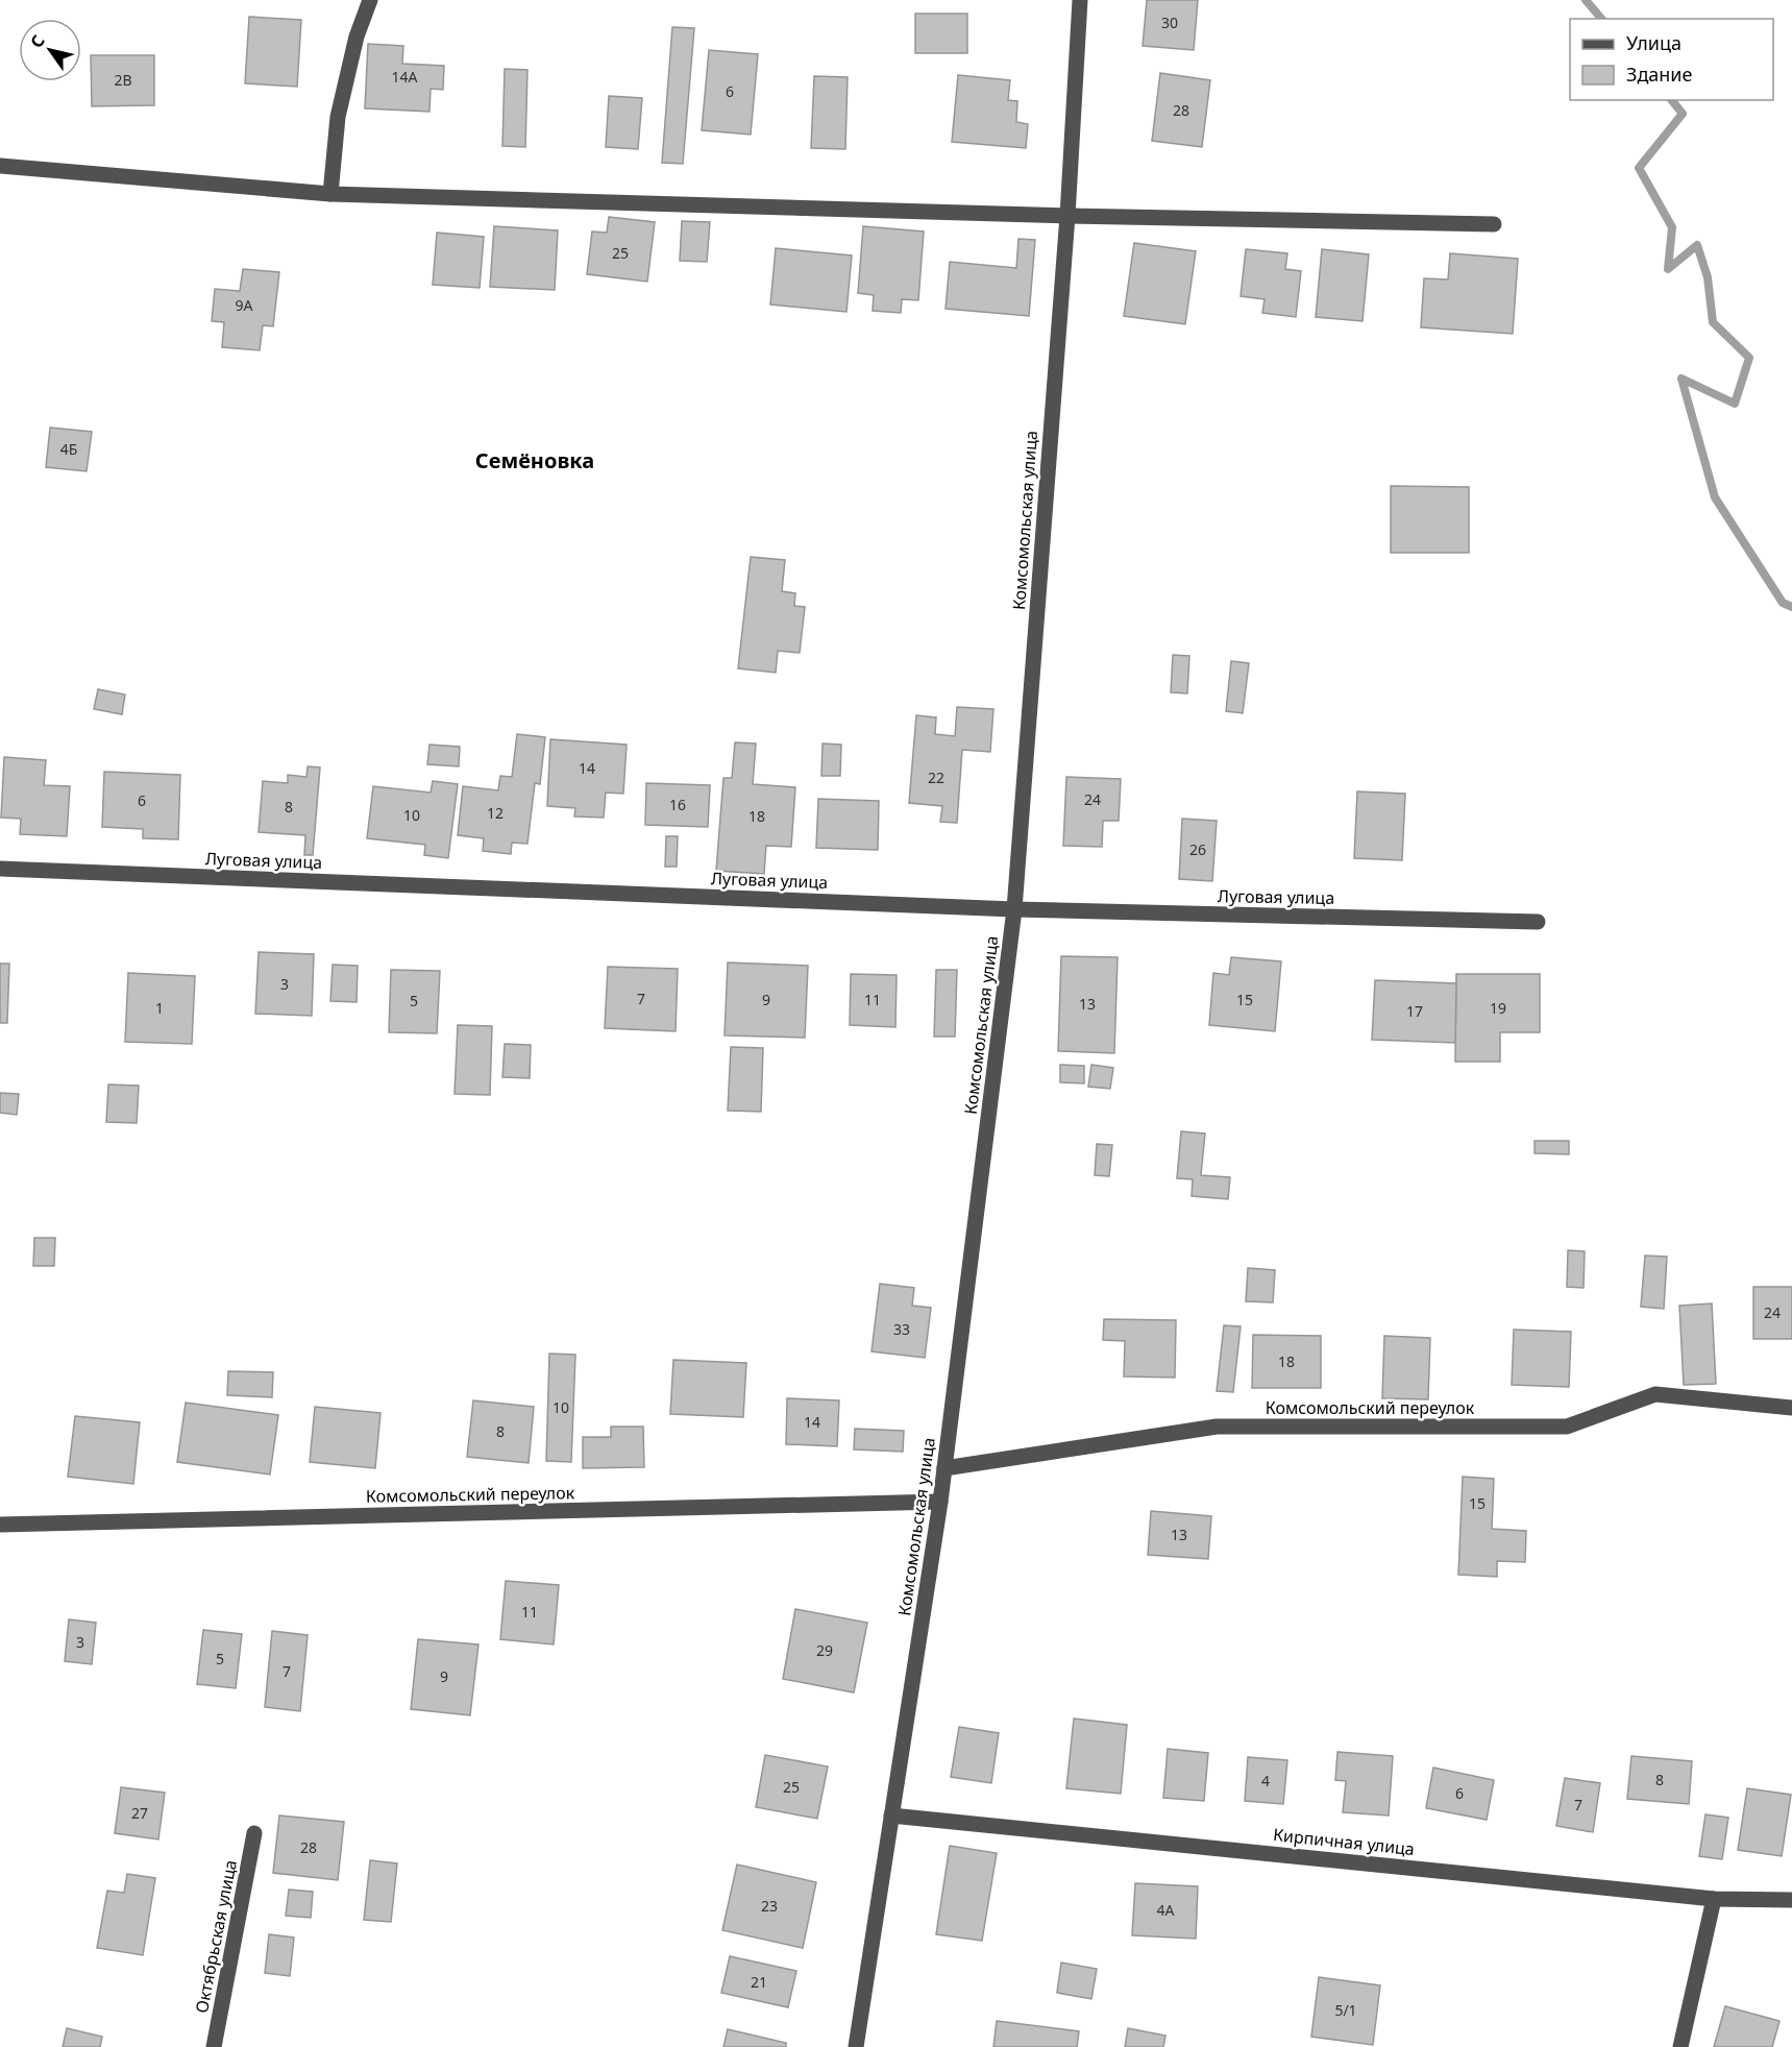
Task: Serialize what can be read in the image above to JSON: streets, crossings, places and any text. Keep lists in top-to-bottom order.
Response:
{
  "streets": {
    "street": [
      "Комсомольская улица",
      "Луговая улица",
      "Комсомольский переулок",
      "Кирпичная улица",
      "Октябрьская улица"
    ]
  },
  "crossings": [
    ["Комсомольская улица", "Луговая улица"],
    ["Комсомольская улица", "Комсомольский переулок"],
    ["Комсомольская улица", "Кирпичная улица"]
  ],
  "districts": ["Семёновка"],
  "house_numbers": [
    "30",
    "14А",
    "2В",
    "6",
    "28",
    "25",
    "9А",
    "4Б",
    "14",
    "22",
    "24",
    "6",
    "16",
    "8",
    "12",
    "10",
    "18",
    "26",
    "3",
    "7",
    "9",
    "11",
    "15",
    "5",
    "13",
    "1",
    "19",
    "17",
    "24",
    "33",
    "18",
    "10",
    "14",
    "8",
    "15",
    "13",
    "11",
    "3",
    "29",
    "5",
    "7",
    "9",
    "8",
    "4",
    "25",
    "6",
    "7",
    "27",
    "28",
    "23",
    "4А",
    "21",
    "5/1"
  ],
  "legend": ["Улица", "Здание"],
  "north": "top left"
}
